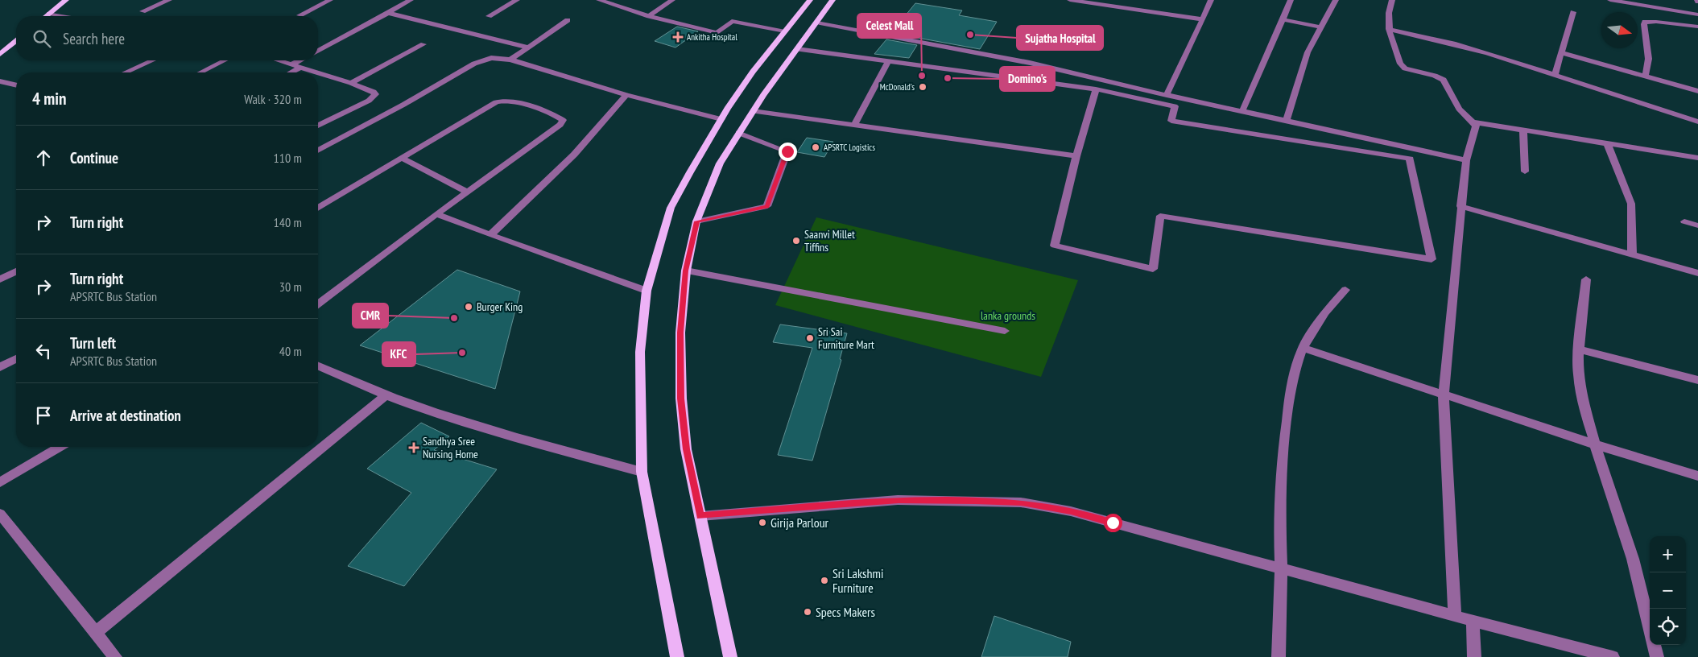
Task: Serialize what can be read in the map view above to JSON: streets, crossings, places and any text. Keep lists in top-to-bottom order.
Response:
{
  "parks": ["lanka grounds"],
  "places": {
    "other": [
      "Sujatha Hospital",
      "Celest Mall",
      "Domino's",
      "McDonald's",
      "APSRTC Logistics",
      "Saanvi Millet Tiffins",
      "Burger King",
      "CMR",
      "Sri Sai Furniture Mart",
      "KFC",
      "Girija Parlour",
      "Sri Lakshmi Furniture",
      "Specs Makers"
    ],
    "health": ["Ankitha Hospital", "Sandhya Sree Nursing Home"]
  },
  "north": "right",
  "page": {
    "search": "Search here",
    "heading": ["4 min", "Walk · 320 m"],
    "list": [
      ["Continue", "110 m"],
      ["Turn right", "140 m"],
      ["Turn right", "APSRTC Bus Station", "30 m"],
      ["Turn left", "APSRTC Bus Station", "40 m"],
      "Arrive at destination"
    ],
    "map_buttons": ["+", "−"]
  }
}
